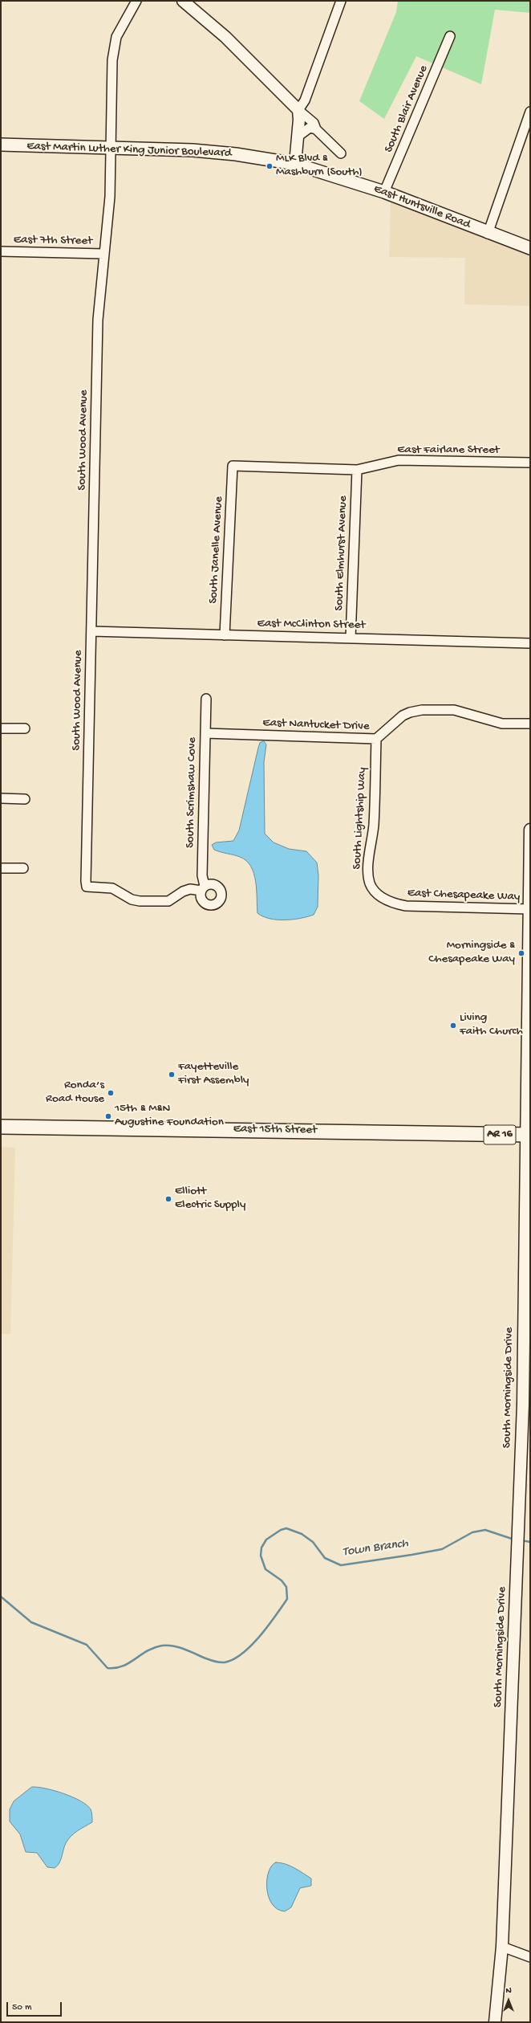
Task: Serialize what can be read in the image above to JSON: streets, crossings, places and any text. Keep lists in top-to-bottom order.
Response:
{
  "streets": {
    "main road": [
      "East Martin Luther King Junior Boulevard",
      "East Huntsville Road",
      "East 15th Street",
      "AR 16"
    ],
    "street": [
      "South Blair Avenue",
      "East 7th Street",
      "South Wood Avenue",
      "East Fairlane Street",
      "South Janelle Avenue",
      "South Elmhurst Avenue",
      "East McClinton Street",
      "East Nantucket Drive",
      "South Scrimshaw Cove",
      "South Lightship Way",
      "East Chesapeake Way",
      "South Morningside Drive"
    ]
  },
  "crossings": [
    ["South Blair Avenue", "East Huntsville Road"],
    ["East Martin Luther King Junior Boulevard", "East Huntsville Road"],
    ["East Martin Luther King Junior Boulevard", "South Wood Avenue"],
    ["East 7th Street", "South Wood Avenue"],
    ["South Wood Avenue", "East McClinton Street"],
    ["South Wood Avenue", "South Scrimshaw Cove"],
    ["East Fairlane Street", "South Janelle Avenue"],
    ["East Fairlane Street", "South Elmhurst Avenue"],
    ["South Janelle Avenue", "East McClinton Street"],
    ["South Elmhurst Avenue", "East McClinton Street"],
    ["East Nantucket Drive", "South Scrimshaw Cove"],
    ["East Nantucket Drive", "South Lightship Way"],
    ["South Lightship Way", "East Chesapeake Way"],
    ["East Chesapeake Way", "South Morningside Drive"],
    ["East 15th Street", "South Morningside Drive"]
  ],
  "water": ["Town Branch"],
  "places": [
    "MLK Blvd & Mashburn (South)",
    "Morningside & Chesapeake Way",
    "Living Faith Church",
    "Fayetteville First Assembly",
    "Ronda’s Road House",
    "15th & M&N Augustine Foundation",
    "Elliott Electric Supply"
  ],
  "scale_bar": "50 m",
  "north": "top"
}
